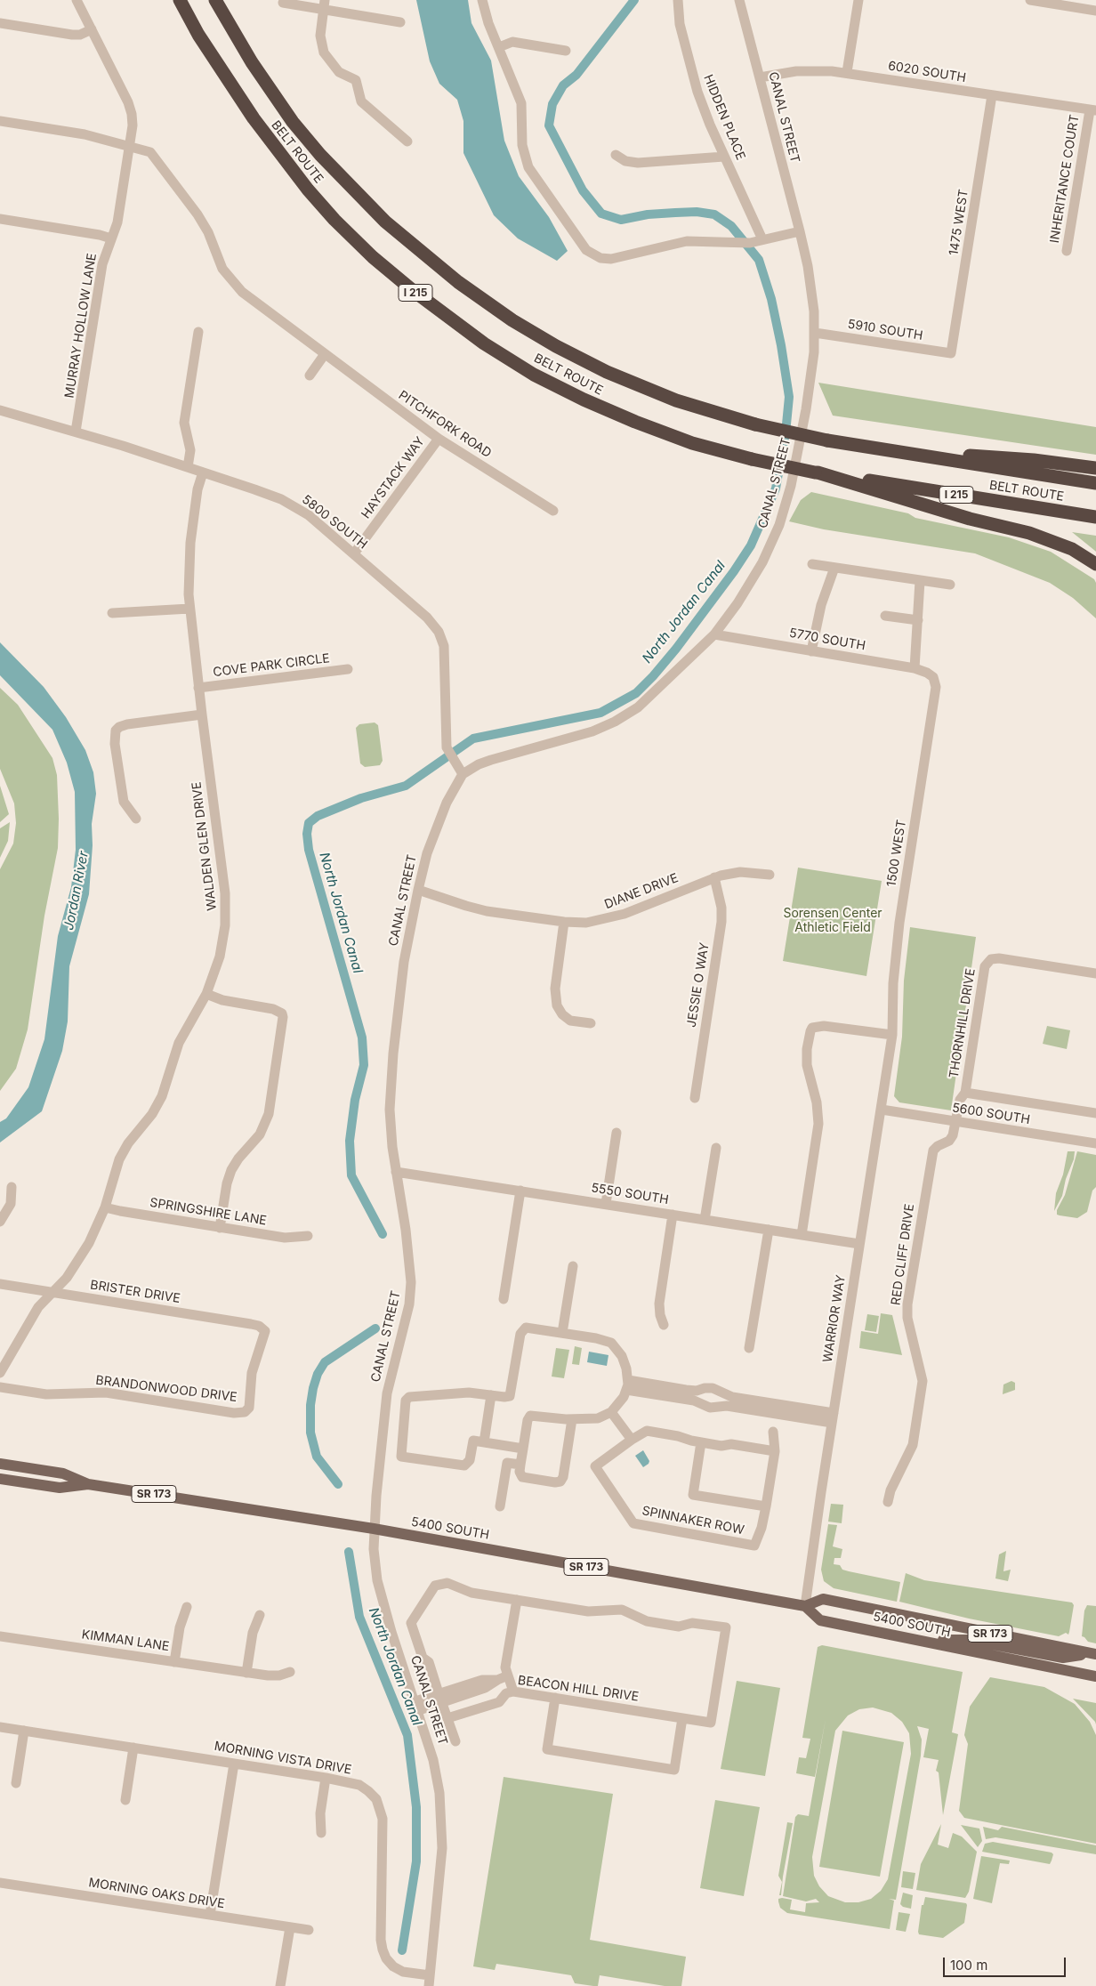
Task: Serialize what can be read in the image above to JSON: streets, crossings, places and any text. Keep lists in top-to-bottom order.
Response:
{
  "streets": {
    "highway": ["BELT ROUTE", "I 215"],
    "main road": ["SR 173", "5400 SOUTH"],
    "street": [
      "6020 SOUTH",
      "HIDDEN PLACE",
      "CANAL STREET",
      "INHERITANCE COURT",
      "1475 WEST",
      "MURRAY HOLLOW LANE",
      "5910 SOUTH",
      "PITCHFORK ROAD",
      "HAYSTACK WAY",
      "5800 SOUTH",
      "5770 SOUTH",
      "COVE PARK CIRCLE",
      "WALDEN GLEN DRIVE",
      "1500 WEST",
      "DIANE DRIVE",
      "JESSIE O WAY",
      "THORNHILL DRIVE",
      "5600 SOUTH",
      "5550 SOUTH",
      "SPRINGSHIRE LANE",
      "RED CLIFF DRIVE",
      "BRISTER DRIVE",
      "WARRIOR WAY",
      "BRANDONWOOD DRIVE",
      "SPINNAKER ROW",
      "KIMMAN LANE",
      "BEACON HILL DRIVE",
      "MORNING VISTA DRIVE",
      "MORNING OAKS DRIVE"
    ]
  },
  "crossings": [
    ["6020 SOUTH", "CANAL STREET"],
    ["6020 SOUTH", "INHERITANCE COURT"],
    ["6020 SOUTH", "1475 WEST"],
    ["CANAL STREET", "5910 SOUTH"],
    ["CANAL STREET", "5800 SOUTH"],
    ["CANAL STREET", "5770 SOUTH"],
    ["CANAL STREET", "DIANE DRIVE"],
    ["CANAL STREET", "5550 SOUTH"],
    ["CANAL STREET", "5400 SOUTH"],
    ["CANAL STREET", "BEACON HILL DRIVE"],
    ["CANAL STREET", "MORNING VISTA DRIVE"],
    ["1475 WEST", "5910 SOUTH"],
    ["MURRAY HOLLOW LANE", "PITCHFORK ROAD"],
    ["MURRAY HOLLOW LANE", "5800 SOUTH"],
    ["PITCHFORK ROAD", "HAYSTACK WAY"],
    ["HAYSTACK WAY", "5800 SOUTH"],
    ["5800 SOUTH", "WALDEN GLEN DRIVE"],
    ["5770 SOUTH", "1500 WEST"],
    ["COVE PARK CIRCLE", "WALDEN GLEN DRIVE"],
    ["WALDEN GLEN DRIVE", "SPRINGSHIRE LANE"],
    ["WALDEN GLEN DRIVE", "BRISTER DRIVE"],
    ["1500 WEST", "WARRIOR WAY"],
    ["DIANE DRIVE", "JESSIE O WAY"],
    ["THORNHILL DRIVE", "5600 SOUTH"],
    ["THORNHILL DRIVE", "RED CLIFF DRIVE"],
    ["5600 SOUTH", "RED CLIFF DRIVE"],
    ["5600 SOUTH", "WARRIOR WAY"],
    ["5550 SOUTH", "WARRIOR WAY"],
    ["BRISTER DRIVE", "BRANDONWOOD DRIVE"],
    ["WARRIOR WAY", "5400 SOUTH"]
  ],
  "water": ["North Jordan Canal", "Jordan River"],
  "parks": ["Sorensen Center Athletic Field"],
  "scale_bar": "100 m"
}
